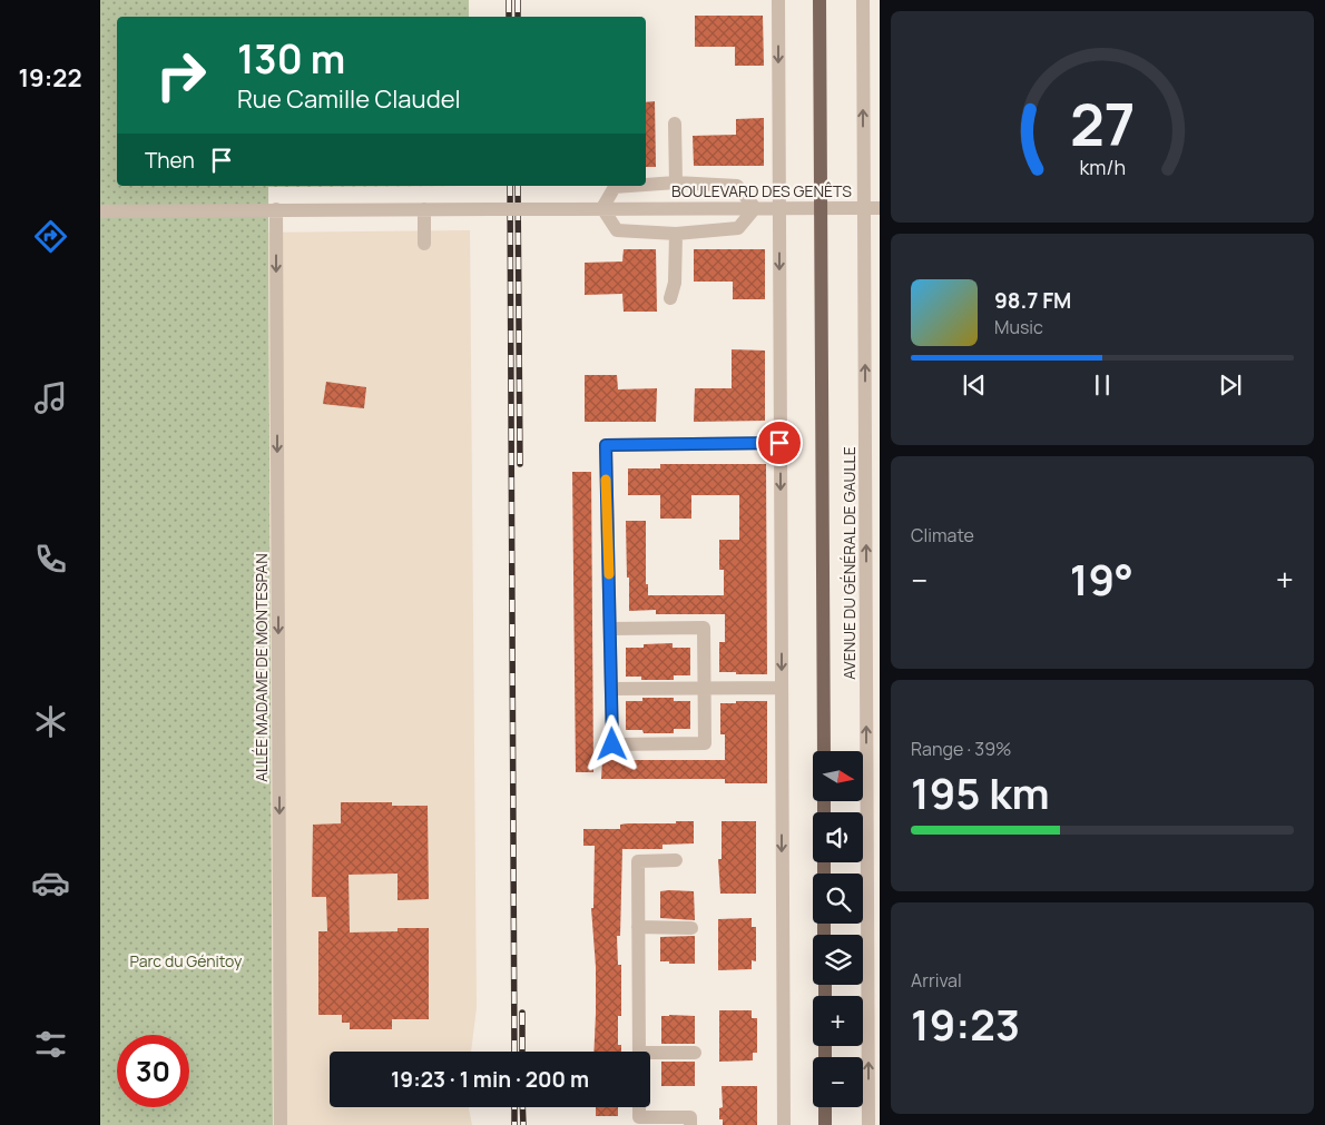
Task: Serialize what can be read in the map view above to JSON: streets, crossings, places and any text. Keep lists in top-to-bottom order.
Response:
{
  "streets": {
    "main road": ["AVENUE DU GÉNÉRAL DE GAULLE"],
    "street": ["BOULEVARD DES GENÊTS", "ALLÉE MADAME DE MONTESPAN"]
  },
  "crossings": [
    ["BOULEVARD DES GENÊTS", "AVENUE DU GÉNÉRAL DE GAULLE"]
  ],
  "one_way": ["ALLÉE MADAME DE MONTESPAN"],
  "parks": ["Parc du Génitoy"],
  "north": "right",
  "page": {
    "tabs": "19:22",
    "turn": ["130 m", "Rue Camille Claudel"],
    "then": "Then",
    "song": ["98.7 FM", "Music"],
    "tile": [
      "Climate",
      ["Range · 39%", "195 km"],
      ["Arrival", "19:23"]
    ],
    "heat": ["−", "19°", "+"],
    "map_buttons": ["+", "−"],
    "limit": "30",
    "trip": "19:23 · 1 min · 200 m",
    "gauge": ["27", "km/h"]
  }
}
